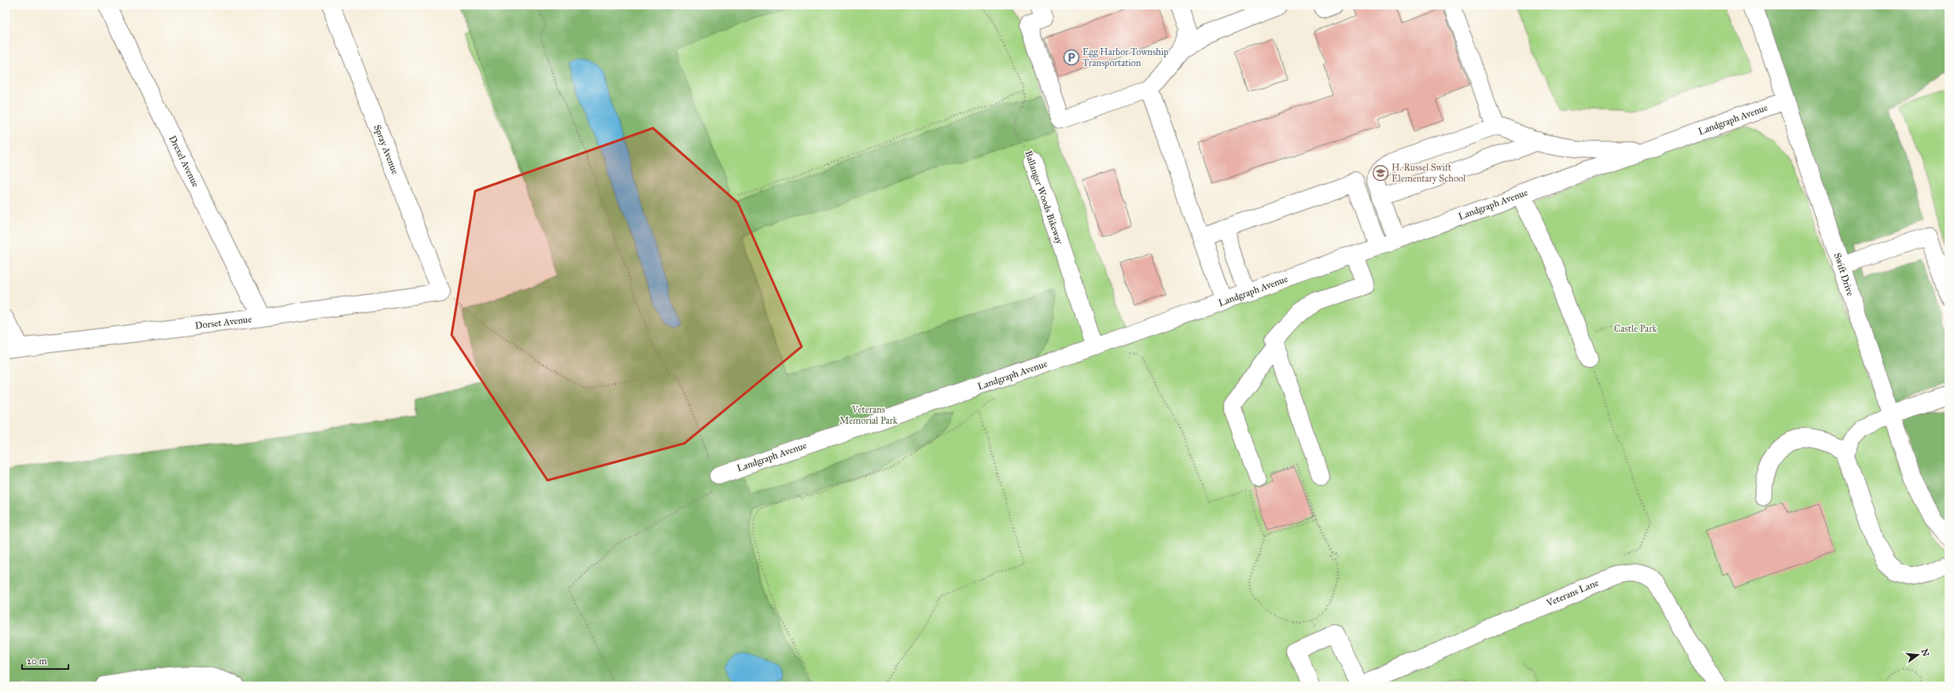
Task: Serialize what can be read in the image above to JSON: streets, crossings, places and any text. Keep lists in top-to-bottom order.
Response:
{
  "streets": {
    "street": [
      "Landgraph Avenue",
      "Spray Avenue",
      "Drexel Avenue",
      "Ballanger Woods Bikeway",
      "Swift Drive",
      "Dorset Avenue",
      "Veterans Lane"
    ]
  },
  "crossings": [
    ["Landgraph Avenue", "Ballanger Woods Bikeway"],
    ["Landgraph Avenue", "Swift Drive"],
    ["Spray Avenue", "Dorset Avenue"],
    ["Drexel Avenue", "Dorset Avenue"]
  ],
  "parks": ["Castle Park", "Veterans Memorial Park"],
  "places": {
    "parking": ["Egg Harbor Township Transportation"],
    "school or university": ["H. Russel Swift Elementary School"]
  },
  "scale_bar": "20 m",
  "north": "right"
}
